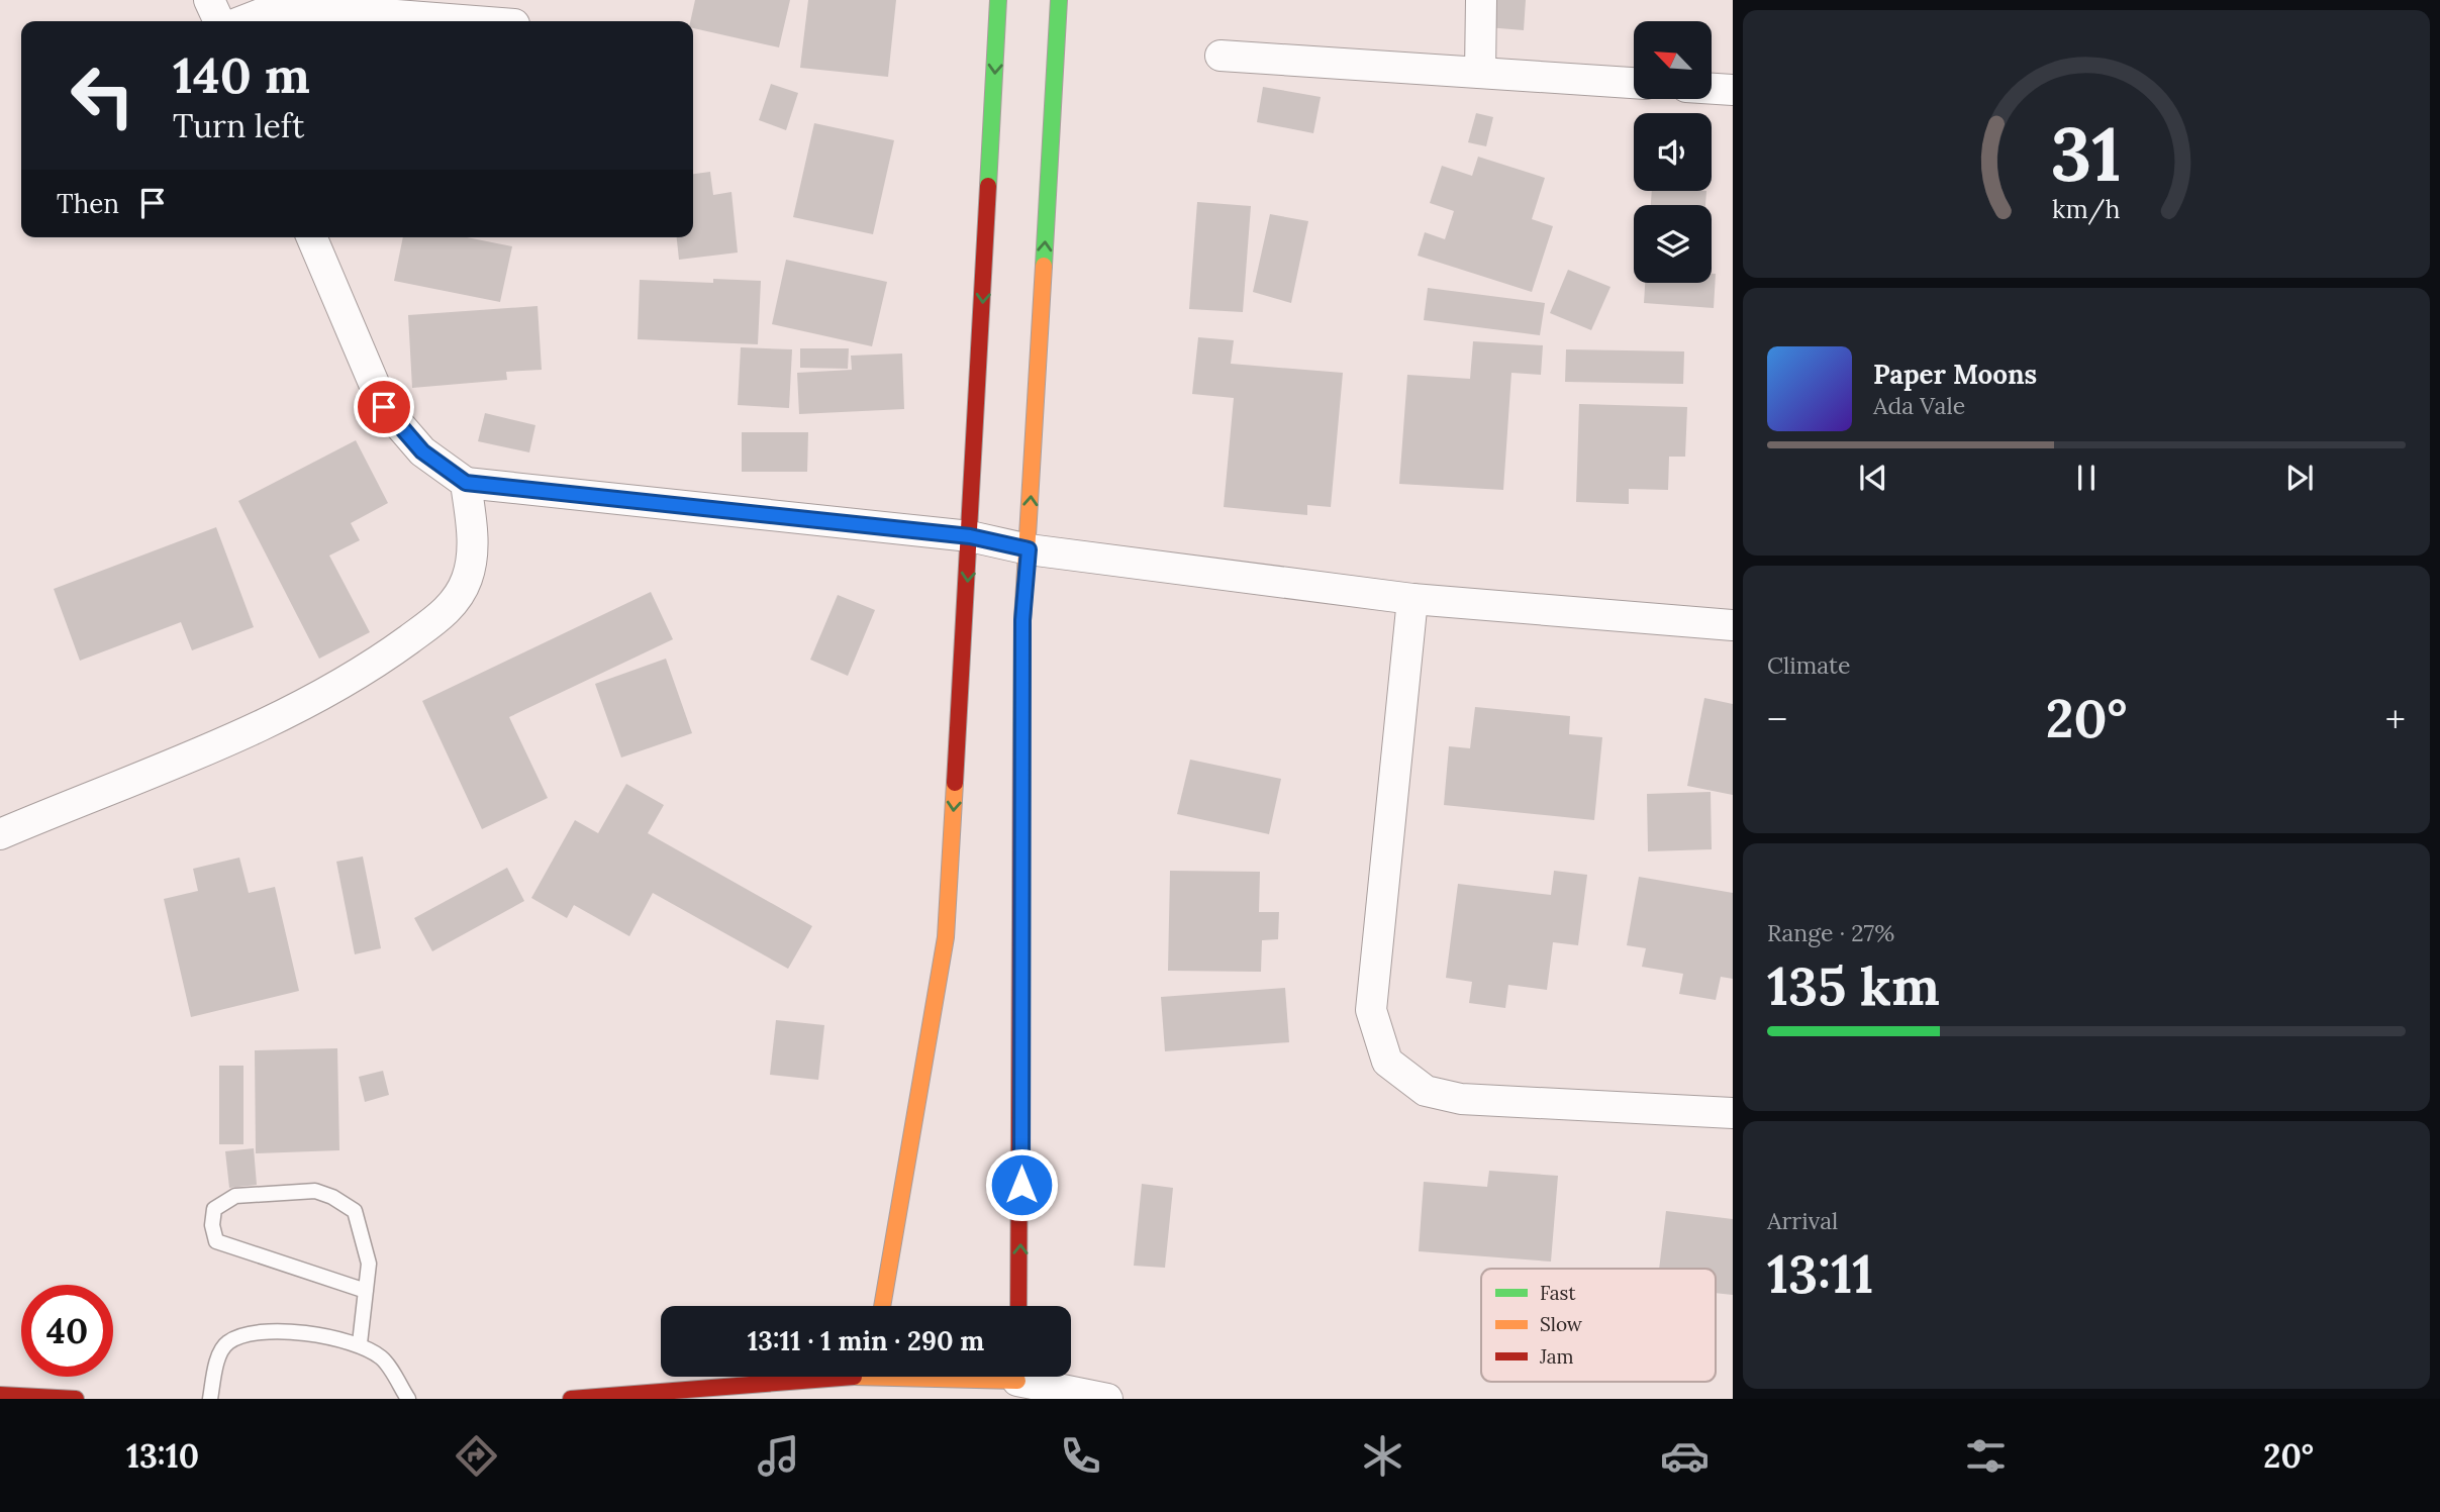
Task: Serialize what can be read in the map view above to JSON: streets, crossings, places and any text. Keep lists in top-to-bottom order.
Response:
{
  "legend": ["Fast", "Slow", "Jam"],
  "north": "top left",
  "page": {
    "turn": ["140 m", "Turn left"],
    "then": "Then",
    "song": ["Paper Moons", "Ada Vale"],
    "tile": [
      "Climate",
      ["Range · 27%", "135 km"],
      ["Arrival", "13:11"]
    ],
    "heat": ["−", "20°", "+"],
    "limit": "40",
    "trip": "13:11 · 1 min · 290 m",
    "tabs": ["13:10", "20°"],
    "gauge": ["31", "km/h"]
  }
}
